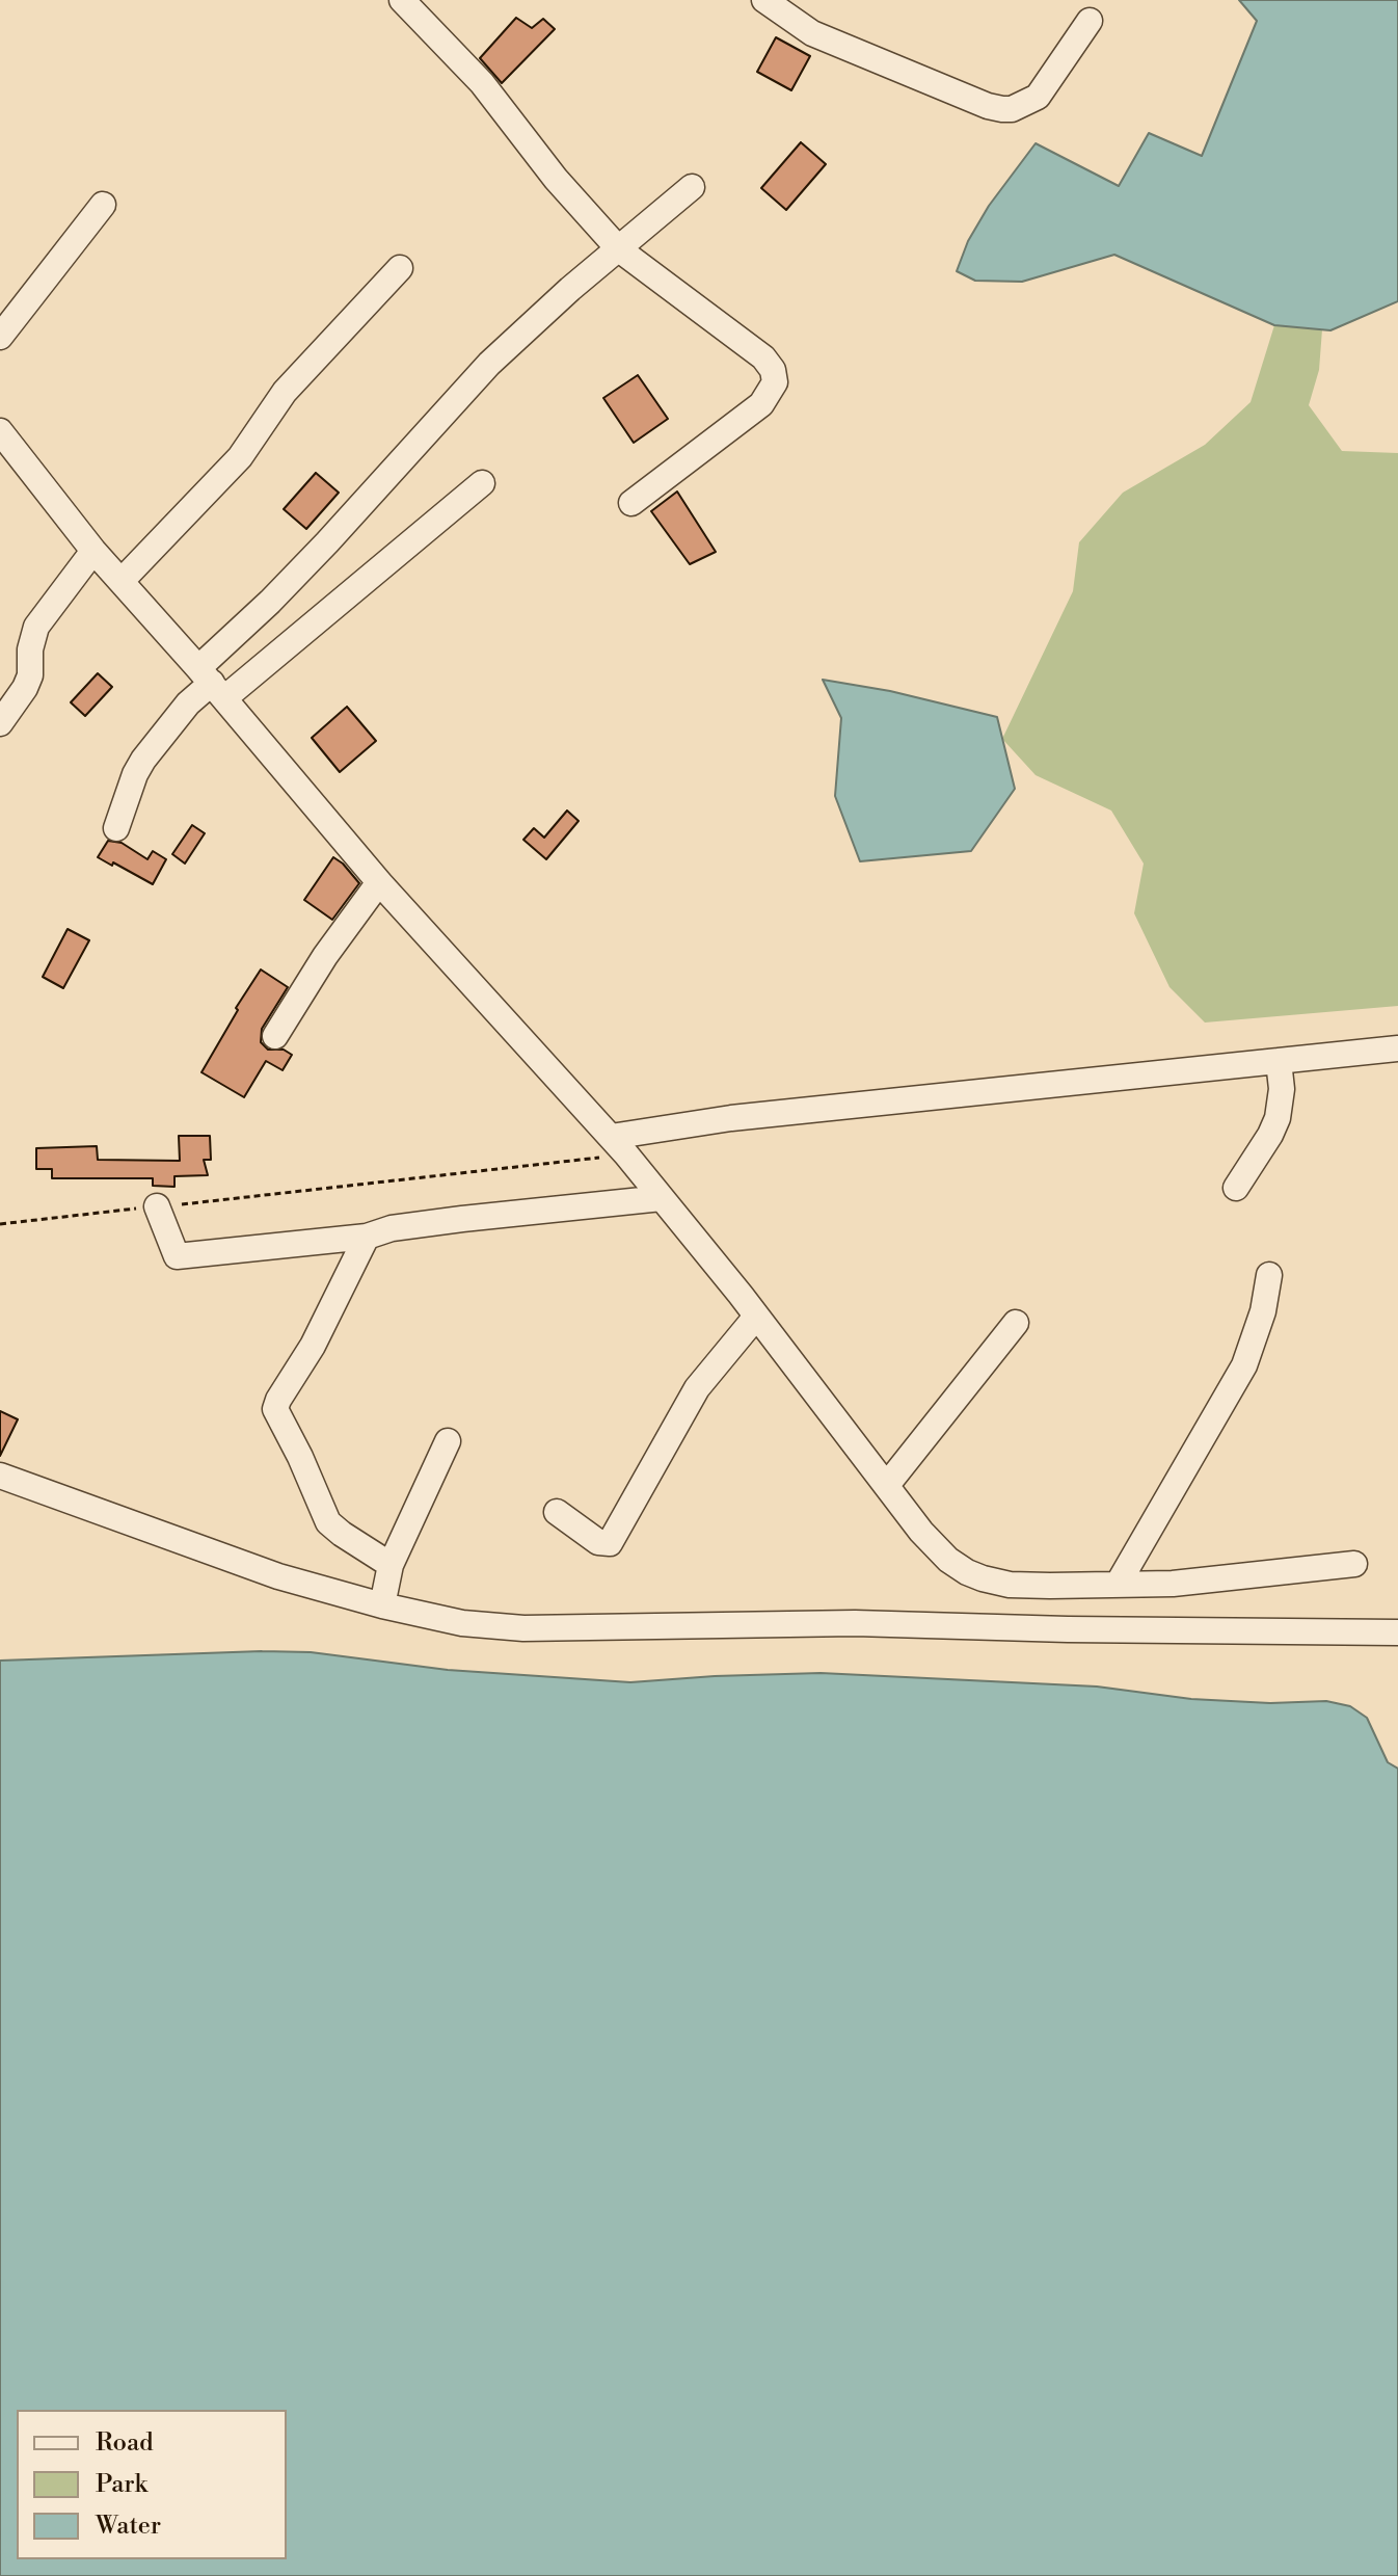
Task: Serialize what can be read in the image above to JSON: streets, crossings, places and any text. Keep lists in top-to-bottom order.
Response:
{
  "legend": ["Road", "Park", "Water"]
}
